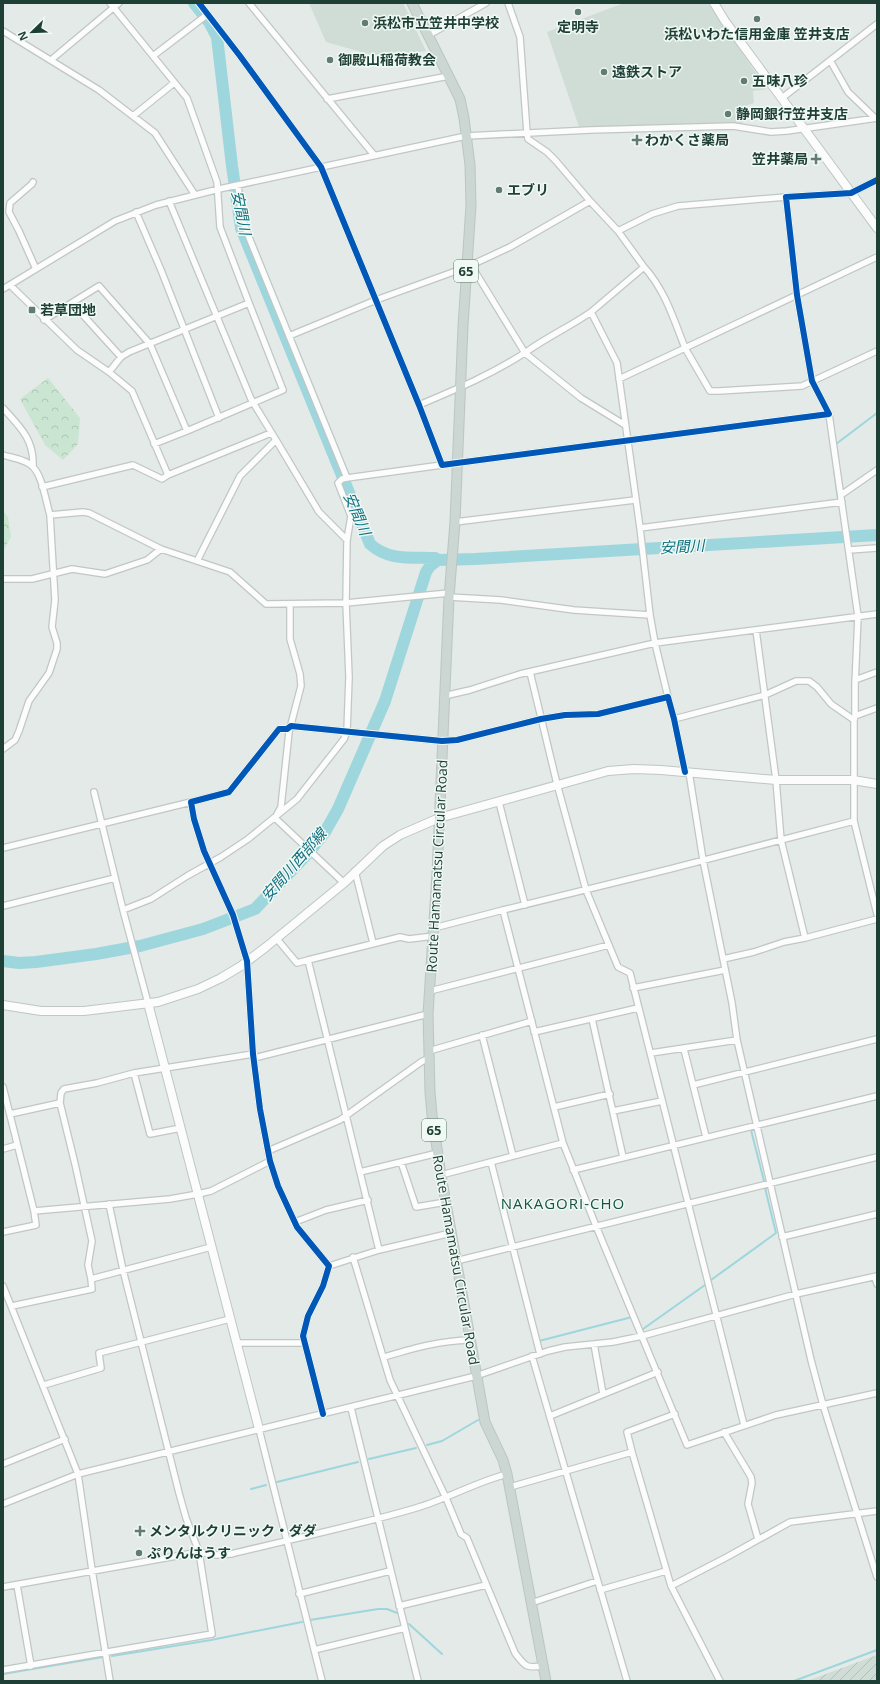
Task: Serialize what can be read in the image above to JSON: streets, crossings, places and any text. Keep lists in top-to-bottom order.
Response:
{
  "streets": {
    "main road": ["65", "Route Hamamatsu Circular Road"]
  },
  "districts": ["NAKAGORI-CHO"],
  "water": ["安間川", "安間川西部線"],
  "places": {
    "other": [
      "定明寺",
      "浜松いわた信用金庫 笠井支店",
      "浜松市立笠井中学校",
      "御殿山稲荷教会",
      "遠鉄ストア",
      "五味八珍",
      "静岡銀行笠井支店",
      "エブリ",
      "ぷりんはうす"
    ],
    "health": ["わかくさ薬局", "笠井薬局", "メンタルクリニック・ダダ"],
    "transit": ["若草団地"]
  },
  "north": "bottom left"
}
